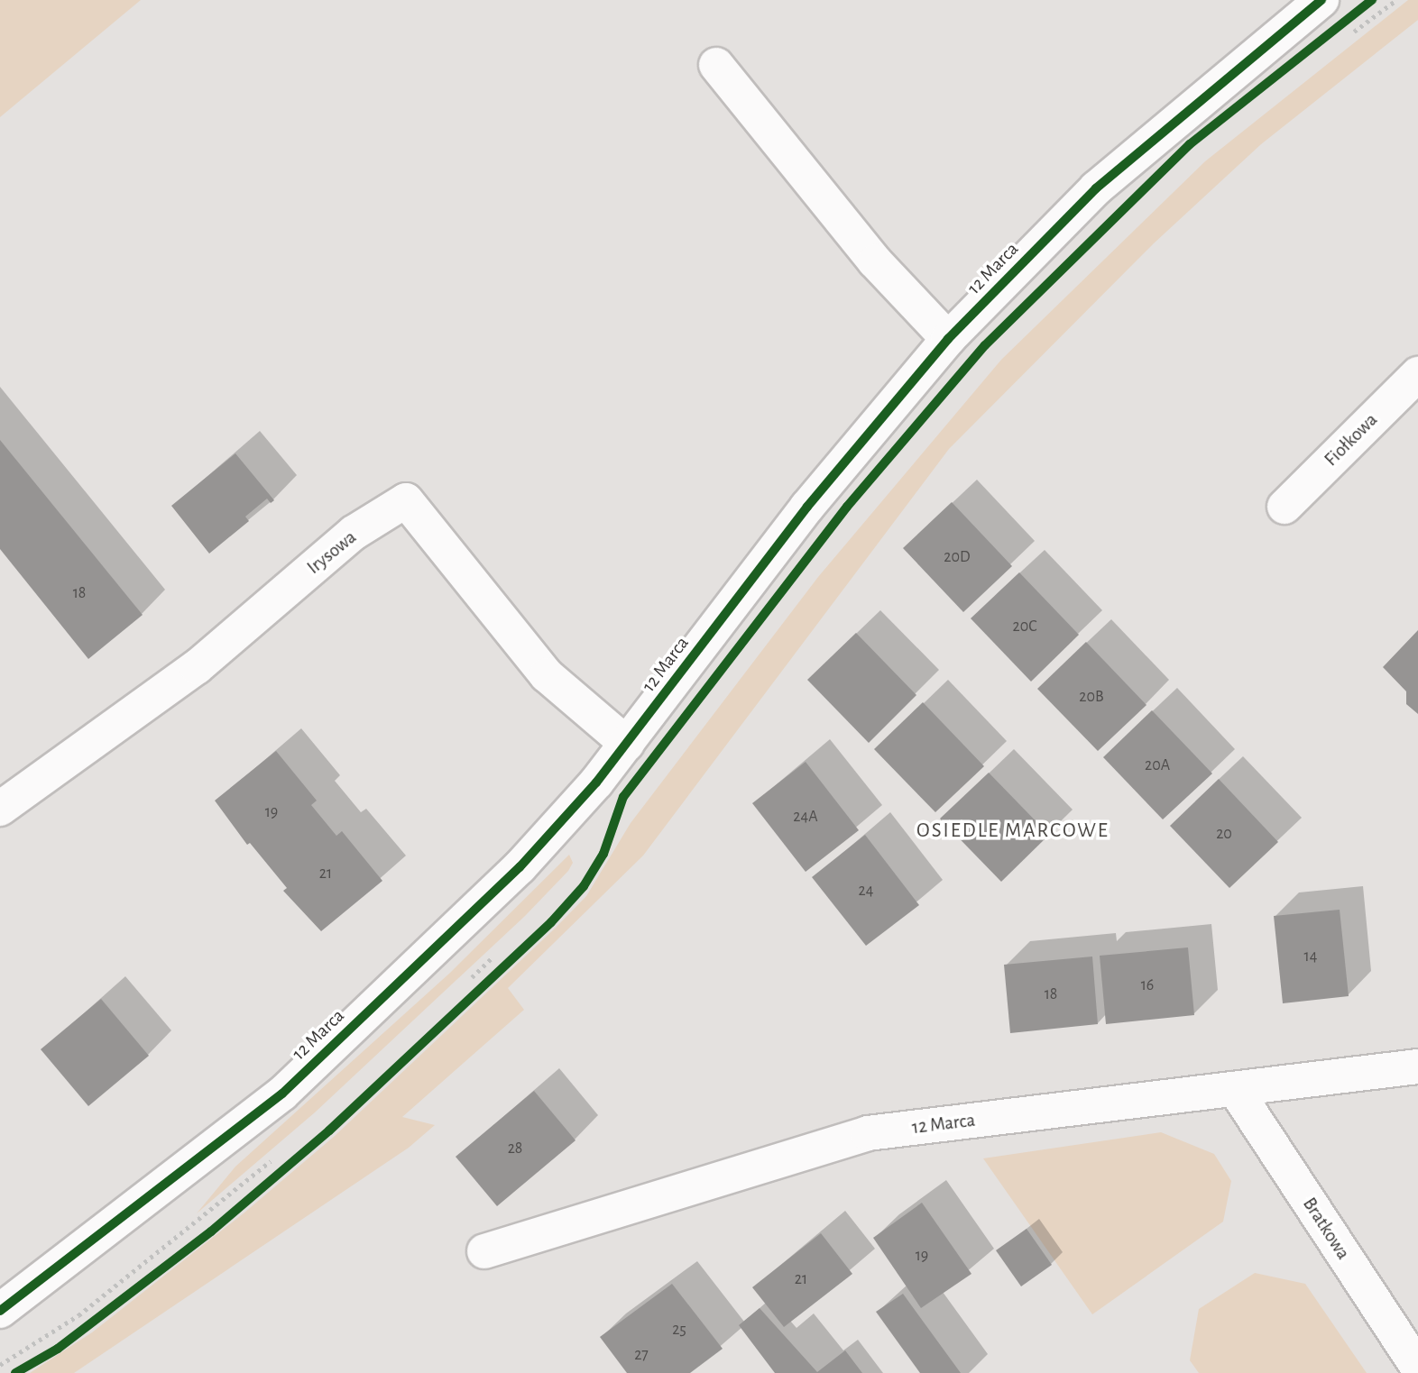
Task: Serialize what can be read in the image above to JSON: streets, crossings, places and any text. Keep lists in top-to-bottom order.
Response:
{
  "streets": {
    "street": [
      "12 Marca",
      "Fiołkowa",
      "Irysowa",
      "Bratkowa"
    ]
  },
  "crossings": [
    ["12 Marca", "Irysowa"],
    ["12 Marca", "Bratkowa"]
  ],
  "districts": ["OSIEDLE MARCOWE"],
  "house_numbers": [
    "20D",
    "18",
    "20C",
    "20B",
    "20A",
    "19",
    "24A",
    "20",
    "21",
    "24",
    "14",
    "16",
    "18",
    "28",
    "19",
    "21",
    "25",
    "27"
  ]
}
